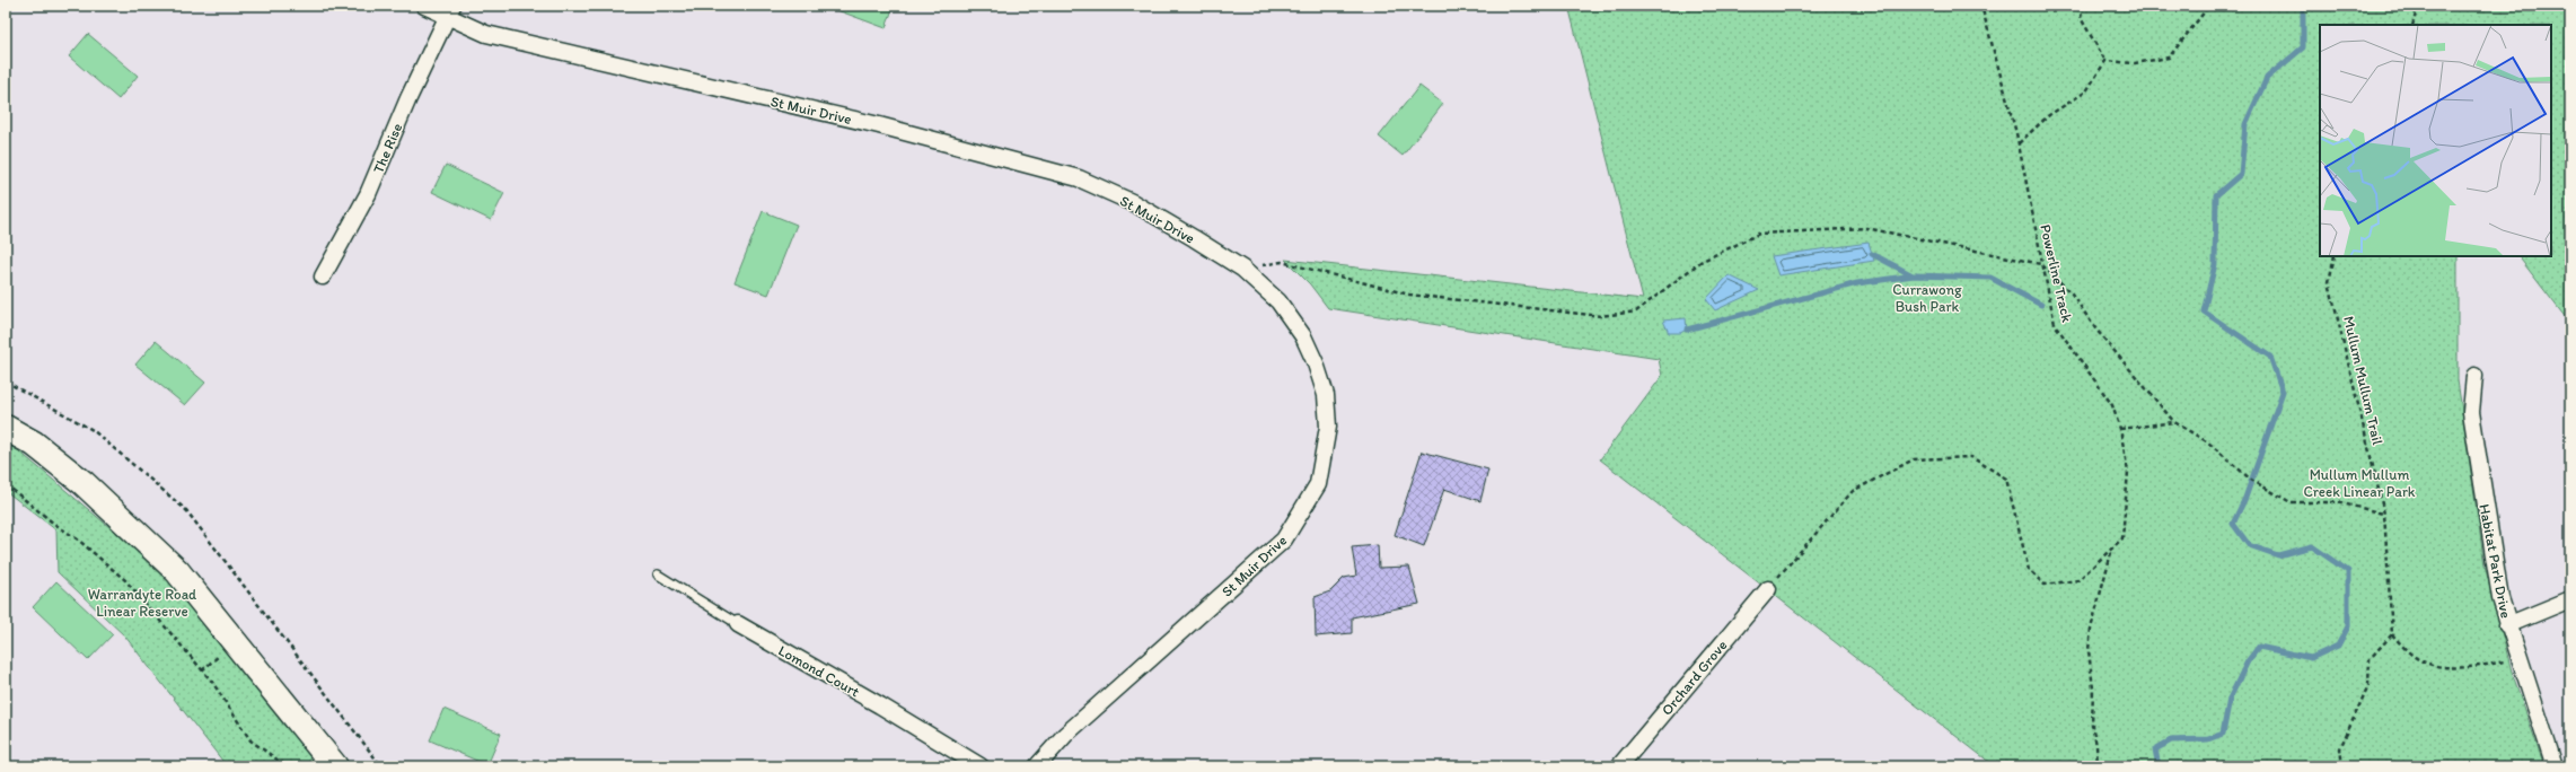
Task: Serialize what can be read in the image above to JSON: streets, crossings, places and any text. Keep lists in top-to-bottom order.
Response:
{
  "streets": {
    "street": [
      "St Muir Drive",
      "The Rise",
      "Habitat Park Drive",
      "Lomond Court",
      "Orchard Grove"
    ],
    "path": ["Powerline Track", "Mullum Mullum Trail"]
  },
  "crossings": [
    ["St Muir Drive", "The Rise"],
    ["Powerline Track", "Orchard Grove"]
  ],
  "parks": ["Currawong Bush Park", "Mullum Mullum Creek Linear Park", "Warrandyte Road Linear Reserve"]
}
